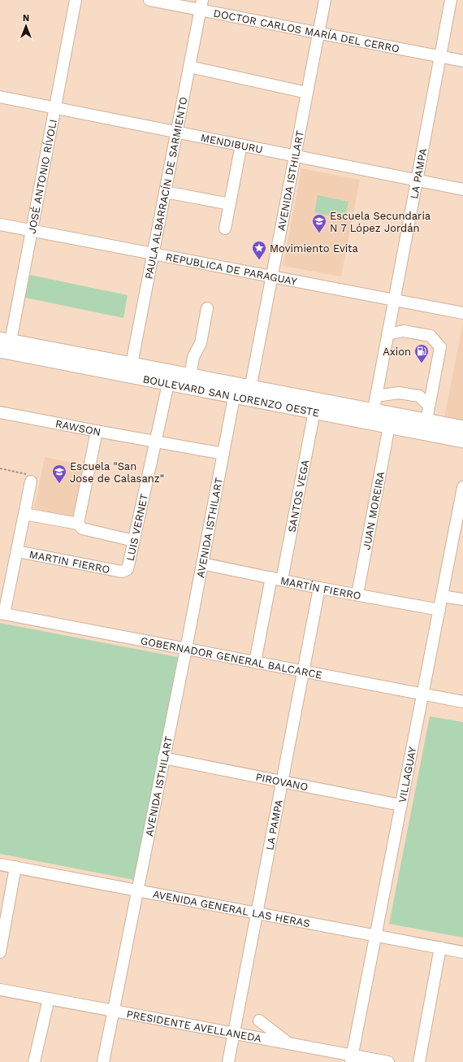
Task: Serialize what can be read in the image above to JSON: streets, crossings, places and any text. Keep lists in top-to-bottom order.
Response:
{
  "streets": {
    "main road": ["BOULEVARD SAN LORENZO OESTE"],
    "street": [
      "DOCTOR CARLOS MARÍA DEL CERRO",
      "MENDIBURU",
      "LA PAMPA",
      "JOSÉ ANTONIO RÍVOLI",
      "AVENIDA ISTHILART",
      "PAULA ALBARRACÍN DE SARMIENTO",
      "REPUBLICA DE PARAGUAY",
      "RAWSON",
      "SANTOS VEGA",
      "JUAN MOREIRA",
      "LUIS VERNET",
      "MARTIN FIERRO",
      "MARTÍN FIERRO",
      "GOBERNADOR GENERAL BALCARCE",
      "VILLAGUAY",
      "PIROVANO",
      "AVENIDA GENERAL LAS HERAS",
      "PRESIDENTE AVELLANEDA"
    ]
  },
  "crossings": [
    ["DOCTOR CARLOS MARÍA DEL CERRO", "LA PAMPA"],
    ["DOCTOR CARLOS MARÍA DEL CERRO", "AVENIDA ISTHILART"],
    ["DOCTOR CARLOS MARÍA DEL CERRO", "PAULA ALBARRACÍN DE SARMIENTO"],
    ["MENDIBURU", "LA PAMPA"],
    ["MENDIBURU", "JOSÉ ANTONIO RÍVOLI"],
    ["MENDIBURU", "AVENIDA ISTHILART"],
    ["MENDIBURU", "PAULA ALBARRACÍN DE SARMIENTO"],
    ["LA PAMPA", "REPUBLICA DE PARAGUAY"],
    ["LA PAMPA", "BOULEVARD SAN LORENZO OESTE"],
    ["LA PAMPA", "MARTÍN FIERRO"],
    ["LA PAMPA", "GOBERNADOR GENERAL BALCARCE"],
    ["LA PAMPA", "PIROVANO"],
    ["LA PAMPA", "AVENIDA GENERAL LAS HERAS"],
    ["LA PAMPA", "PRESIDENTE AVELLANEDA"],
    ["JOSÉ ANTONIO RÍVOLI", "REPUBLICA DE PARAGUAY"],
    ["JOSÉ ANTONIO RÍVOLI", "BOULEVARD SAN LORENZO OESTE"],
    ["AVENIDA ISTHILART", "REPUBLICA DE PARAGUAY"],
    ["AVENIDA ISTHILART", "BOULEVARD SAN LORENZO OESTE"],
    ["AVENIDA ISTHILART", "RAWSON"],
    ["AVENIDA ISTHILART", "MARTÍN FIERRO"],
    ["AVENIDA ISTHILART", "GOBERNADOR GENERAL BALCARCE"],
    ["AVENIDA ISTHILART", "PIROVANO"],
    ["AVENIDA ISTHILART", "AVENIDA GENERAL LAS HERAS"],
    ["AVENIDA ISTHILART", "PRESIDENTE AVELLANEDA"],
    ["PAULA ALBARRACÍN DE SARMIENTO", "REPUBLICA DE PARAGUAY"],
    ["PAULA ALBARRACÍN DE SARMIENTO", "BOULEVARD SAN LORENZO OESTE"],
    ["BOULEVARD SAN LORENZO OESTE", "SANTOS VEGA"],
    ["BOULEVARD SAN LORENZO OESTE", "JUAN MOREIRA"],
    ["BOULEVARD SAN LORENZO OESTE", "LUIS VERNET"],
    ["RAWSON", "LUIS VERNET"],
    ["SANTOS VEGA", "MARTÍN FIERRO"],
    ["SANTOS VEGA", "GOBERNADOR GENERAL BALCARCE"],
    ["JUAN MOREIRA", "MARTÍN FIERRO"],
    ["LUIS VERNET", "MARTIN FIERRO"],
    ["MARTÍN FIERRO", "VILLAGUAY"],
    ["GOBERNADOR GENERAL BALCARCE", "VILLAGUAY"],
    ["VILLAGUAY", "PIROVANO"],
    ["VILLAGUAY", "AVENIDA GENERAL LAS HERAS"],
    ["VILLAGUAY", "PRESIDENTE AVELLANEDA"]
  ],
  "places": {
    "school or university": ["Escuela Secundaria N 7 López Jordán", "Escuela \"San Jose de Calasanz\""],
    "place": ["Movimiento Evita"],
    "fuel station": ["Axion"]
  },
  "north": "top"
}
